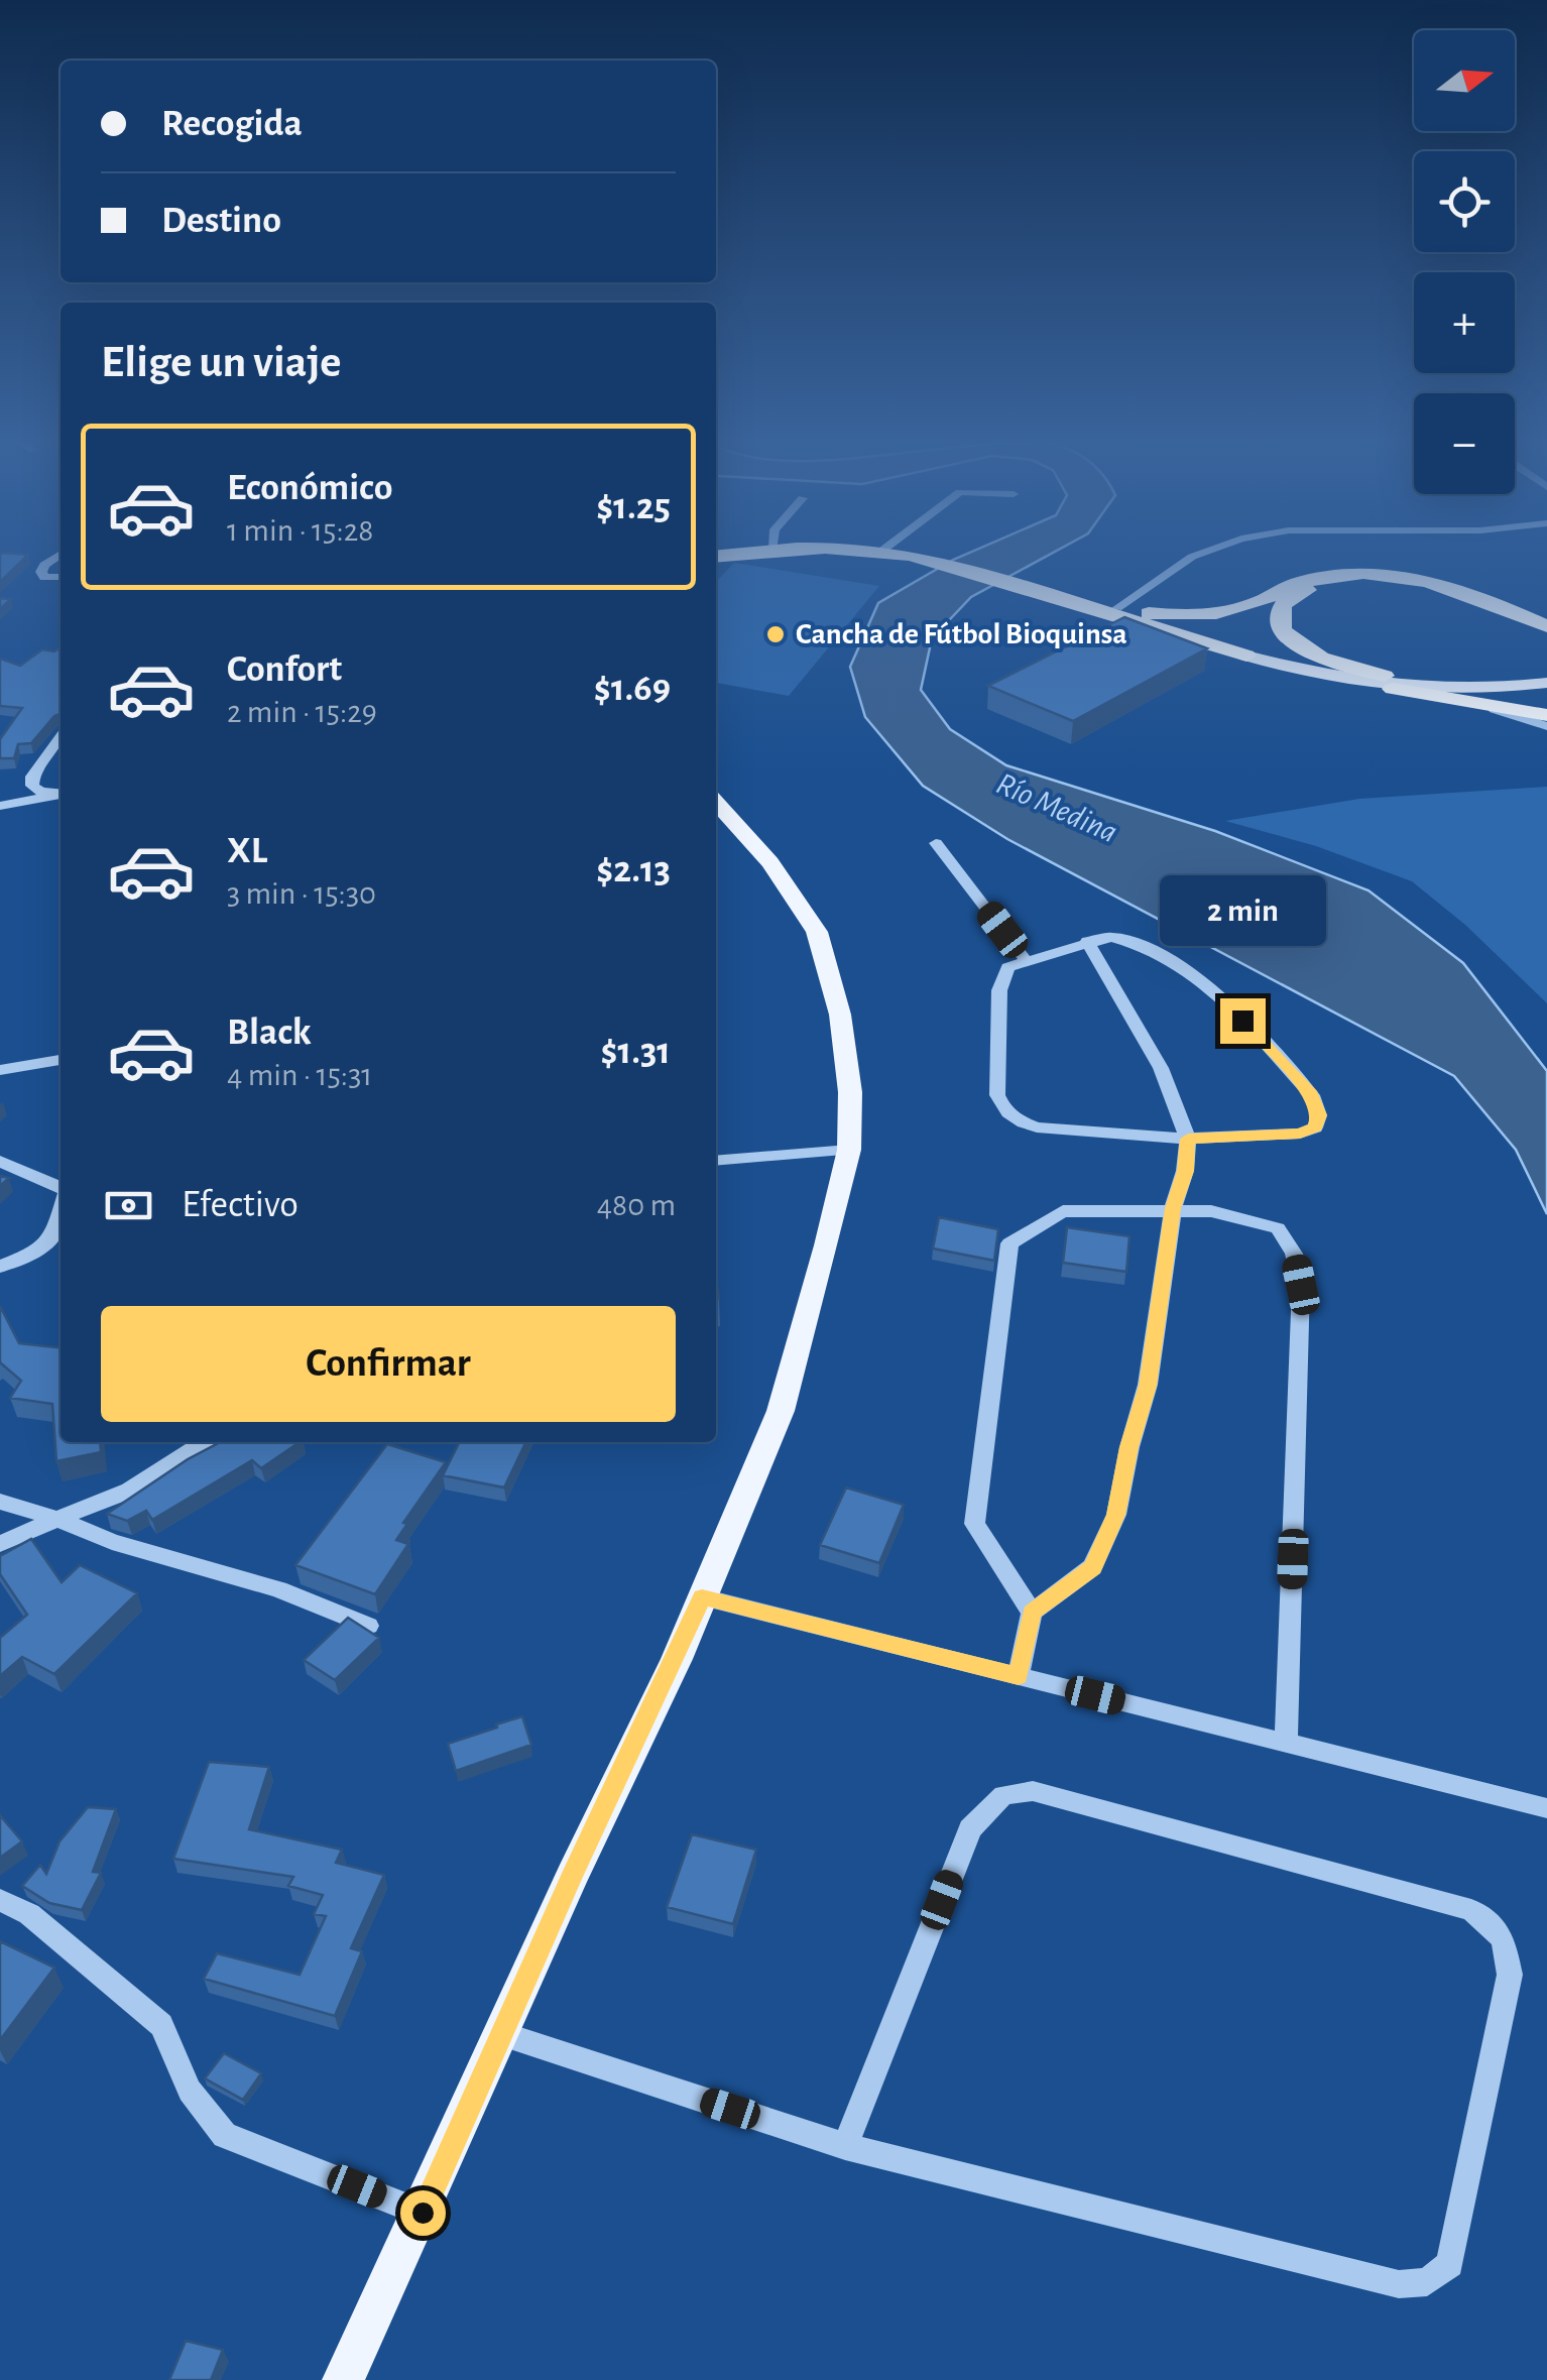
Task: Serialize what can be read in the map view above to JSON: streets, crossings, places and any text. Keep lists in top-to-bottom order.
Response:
{
  "water": ["Río Medina"],
  "places": ["Cancha de Fútbol Bioquinsa"],
  "north": "right",
  "page": {
    "map_buttons": ["+", "−"],
    "banner": ["Recogida", "Destino"],
    "heading": "Elige un viaje",
    "list": [
      {
        "name": "Económico",
        "note": "1 min · 15:28",
        "value": "$1.25"
      },
      {
        "name": "Confort",
        "note": "2 min · 15:29",
        "value": "$1.69"
      },
      {
        "name": "XL",
        "note": "3 min · 15:30",
        "value": "$2.13"
      },
      {
        "name": "Black",
        "note": "4 min · 15:31",
        "value": "$1.31"
      }
    ],
    "bubble": "2 min",
    "pay": ["Efectivo", "480 m"],
    "buttons": "Confirmar"
  }
}
